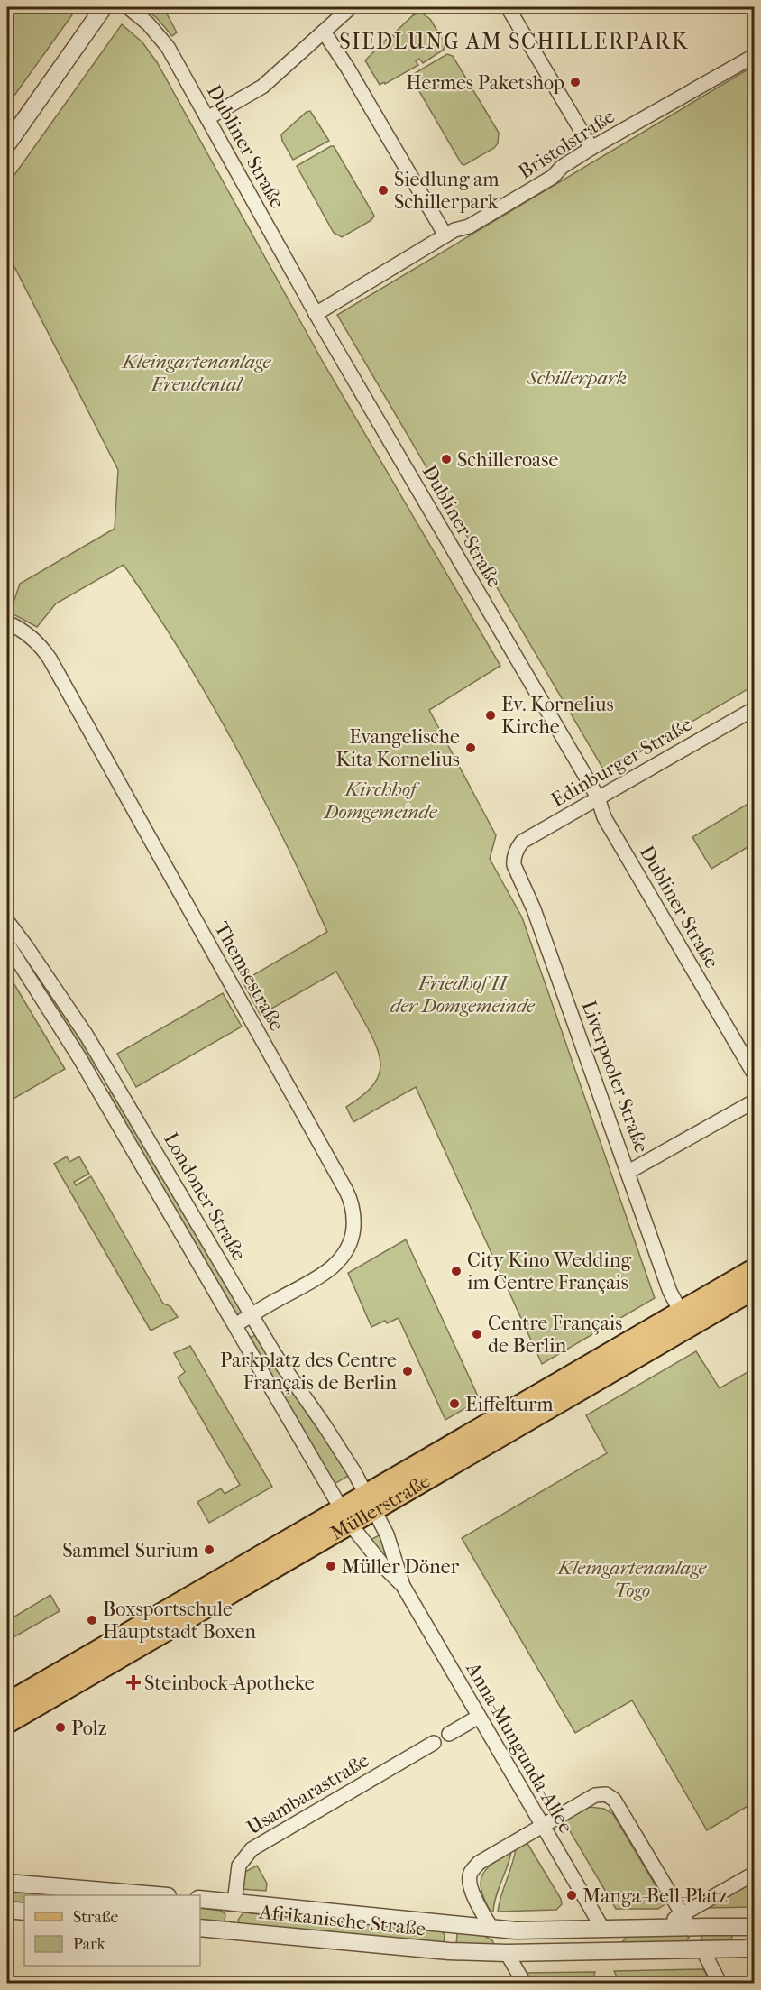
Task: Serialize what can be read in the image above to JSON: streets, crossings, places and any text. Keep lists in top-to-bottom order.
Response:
{
  "streets": {
    "main road": ["Müllerstraße"],
    "street": [
      "Bristolstraße",
      "Dubliner Straße",
      "Edinburger Straße",
      "Themsestraße",
      "Liverpooler Straße",
      "Londoner Straße",
      "Anna-Mungunda-Allee",
      "Usambarastraße",
      "Afrikanische Straße"
    ]
  },
  "crossings": [
    ["Bristolstraße", "Dubliner Straße"],
    ["Dubliner Straße", "Edinburger Straße"],
    ["Edinburger Straße", "Liverpooler Straße"],
    ["Themsestraße", "Londoner Straße"],
    ["Liverpooler Straße", "Müllerstraße"],
    ["Londoner Straße", "Müllerstraße"],
    ["Londoner Straße", "Anna-Mungunda-Allee"],
    ["Müllerstraße", "Anna-Mungunda-Allee"],
    ["Anna-Mungunda-Allee", "Afrikanische Straße"],
    ["Usambarastraße", "Afrikanische Straße"]
  ],
  "districts": ["SIEDLUNG AM SCHILLERPARK"],
  "parks": [
    "Kleingartenanlage Freudental",
    "Schillerpark",
    "Kirchhof Domgemeinde",
    "Friedhof II der Domgemeinde",
    "Kleingartenanlage Togo"
  ],
  "places": {
    "other": [
      "Hermes Paketshop",
      "Siedlung am Schillerpark",
      "Schilleroase",
      "Ev. Kornelius Kirche",
      "Evangelische Kita Kornelius",
      "City Kino Wedding im Centre Français",
      "Centre Français de Berlin",
      "Parkplatz des Centre Français de Berlin",
      "Eiffelturm",
      "Sammel-Surium",
      "Müller Döner",
      "Boxsportschule Hauptstadt Boxen",
      "Polz",
      "Manga-Bell-Platz"
    ],
    "health": ["Steinbock-Apotheke"]
  },
  "legend": ["Straße", "Park"]
}
